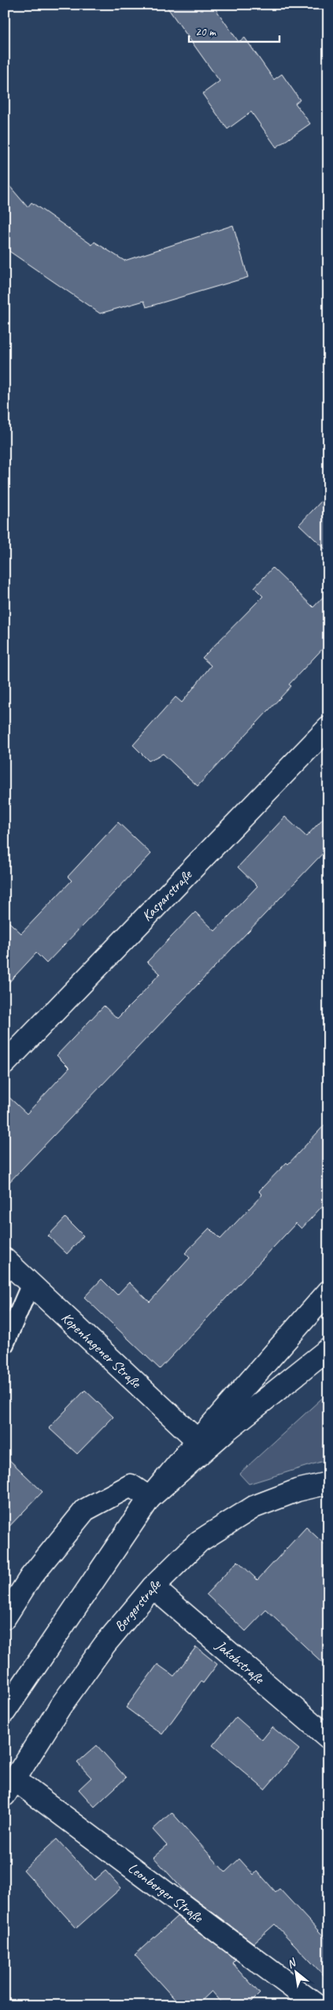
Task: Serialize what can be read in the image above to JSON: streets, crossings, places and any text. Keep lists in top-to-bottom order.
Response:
{
  "streets": {
    "street": [
      "Kasparstraße",
      "Kopenhagener Straße",
      "Bergerstraße",
      "Jakobstraße",
      "Leonberger Straße"
    ]
  },
  "crossings": [
    ["Bergerstraße", "Jakobstraße"],
    ["Bergerstraße", "Leonberger Straße"]
  ],
  "scale_bar": "20 m",
  "north": "top left"
}
